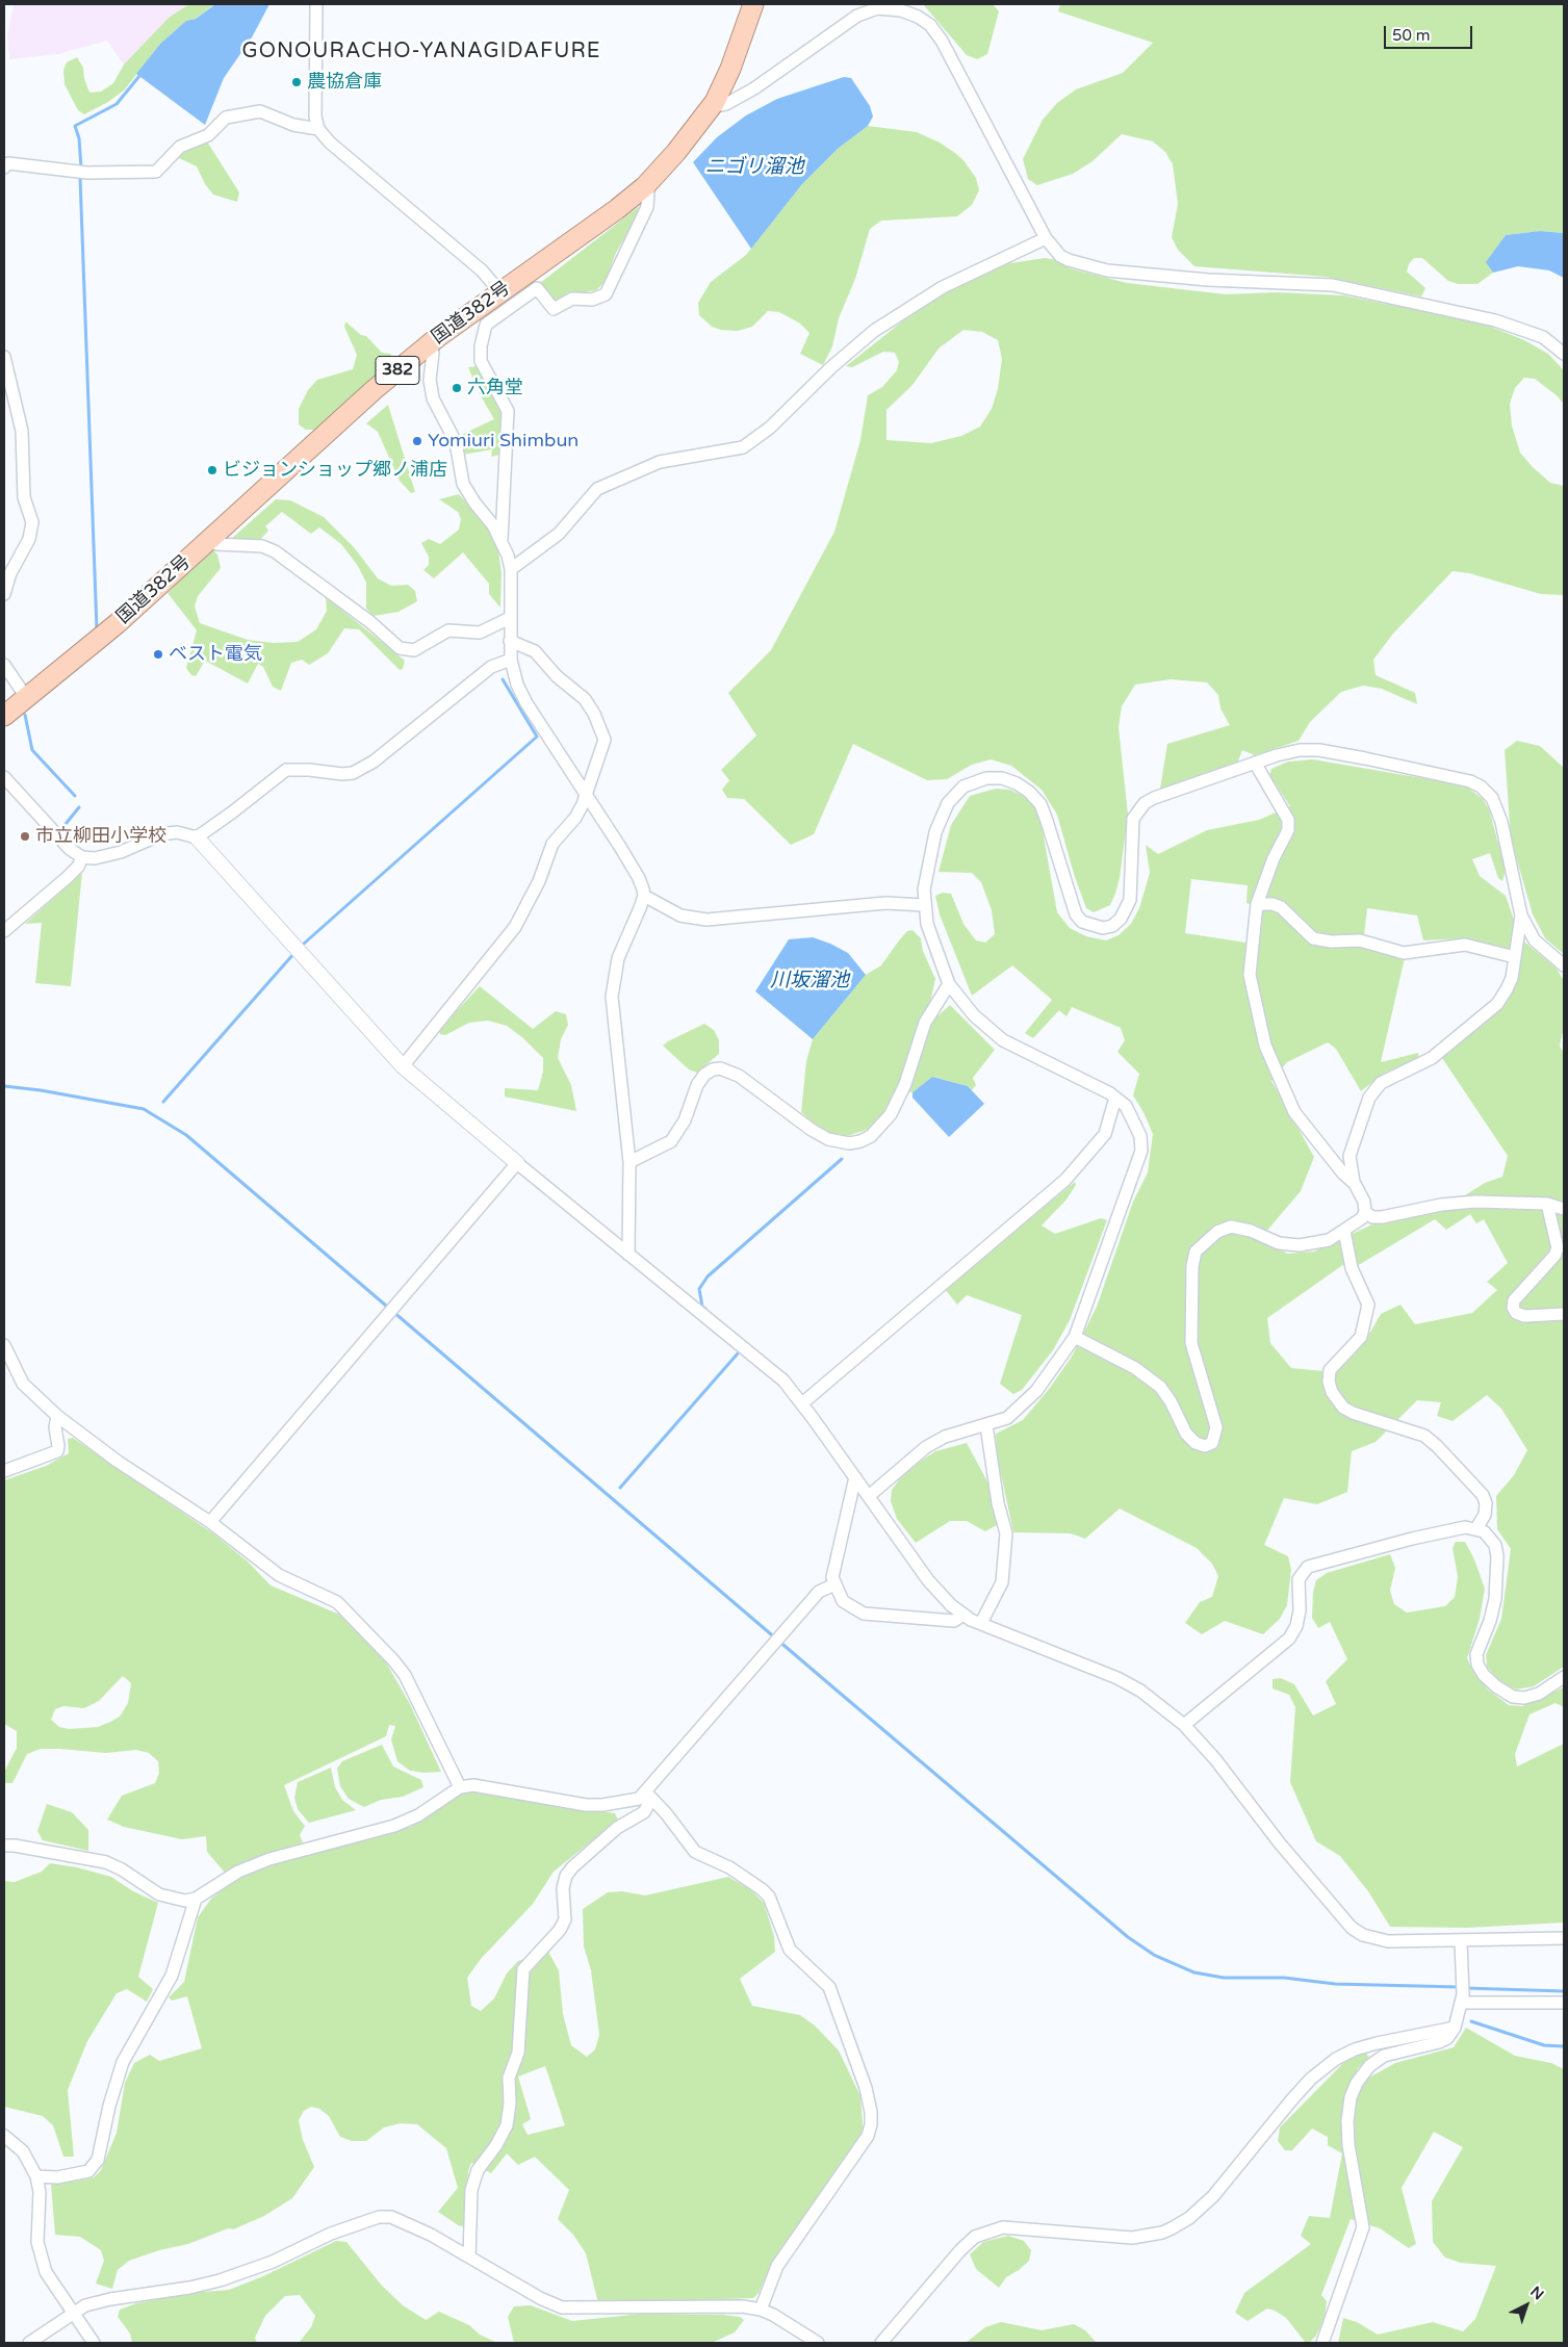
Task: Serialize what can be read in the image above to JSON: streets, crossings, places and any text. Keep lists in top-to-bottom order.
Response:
{
  "streets": {
    "highway": ["国道382号", "382"]
  },
  "districts": ["GONOURACHO-YANAGIDAFURE"],
  "water": ["ニゴリ溜池", "川坂溜池"],
  "places": [
    "農協倉庫",
    "六角堂",
    "Yomiuri Shimbun",
    "ビジョンショップ郷ノ浦店",
    "ベスト電気",
    "市立柳田小学校"
  ],
  "scale_bar": "50 m",
  "north": "top right"
}
